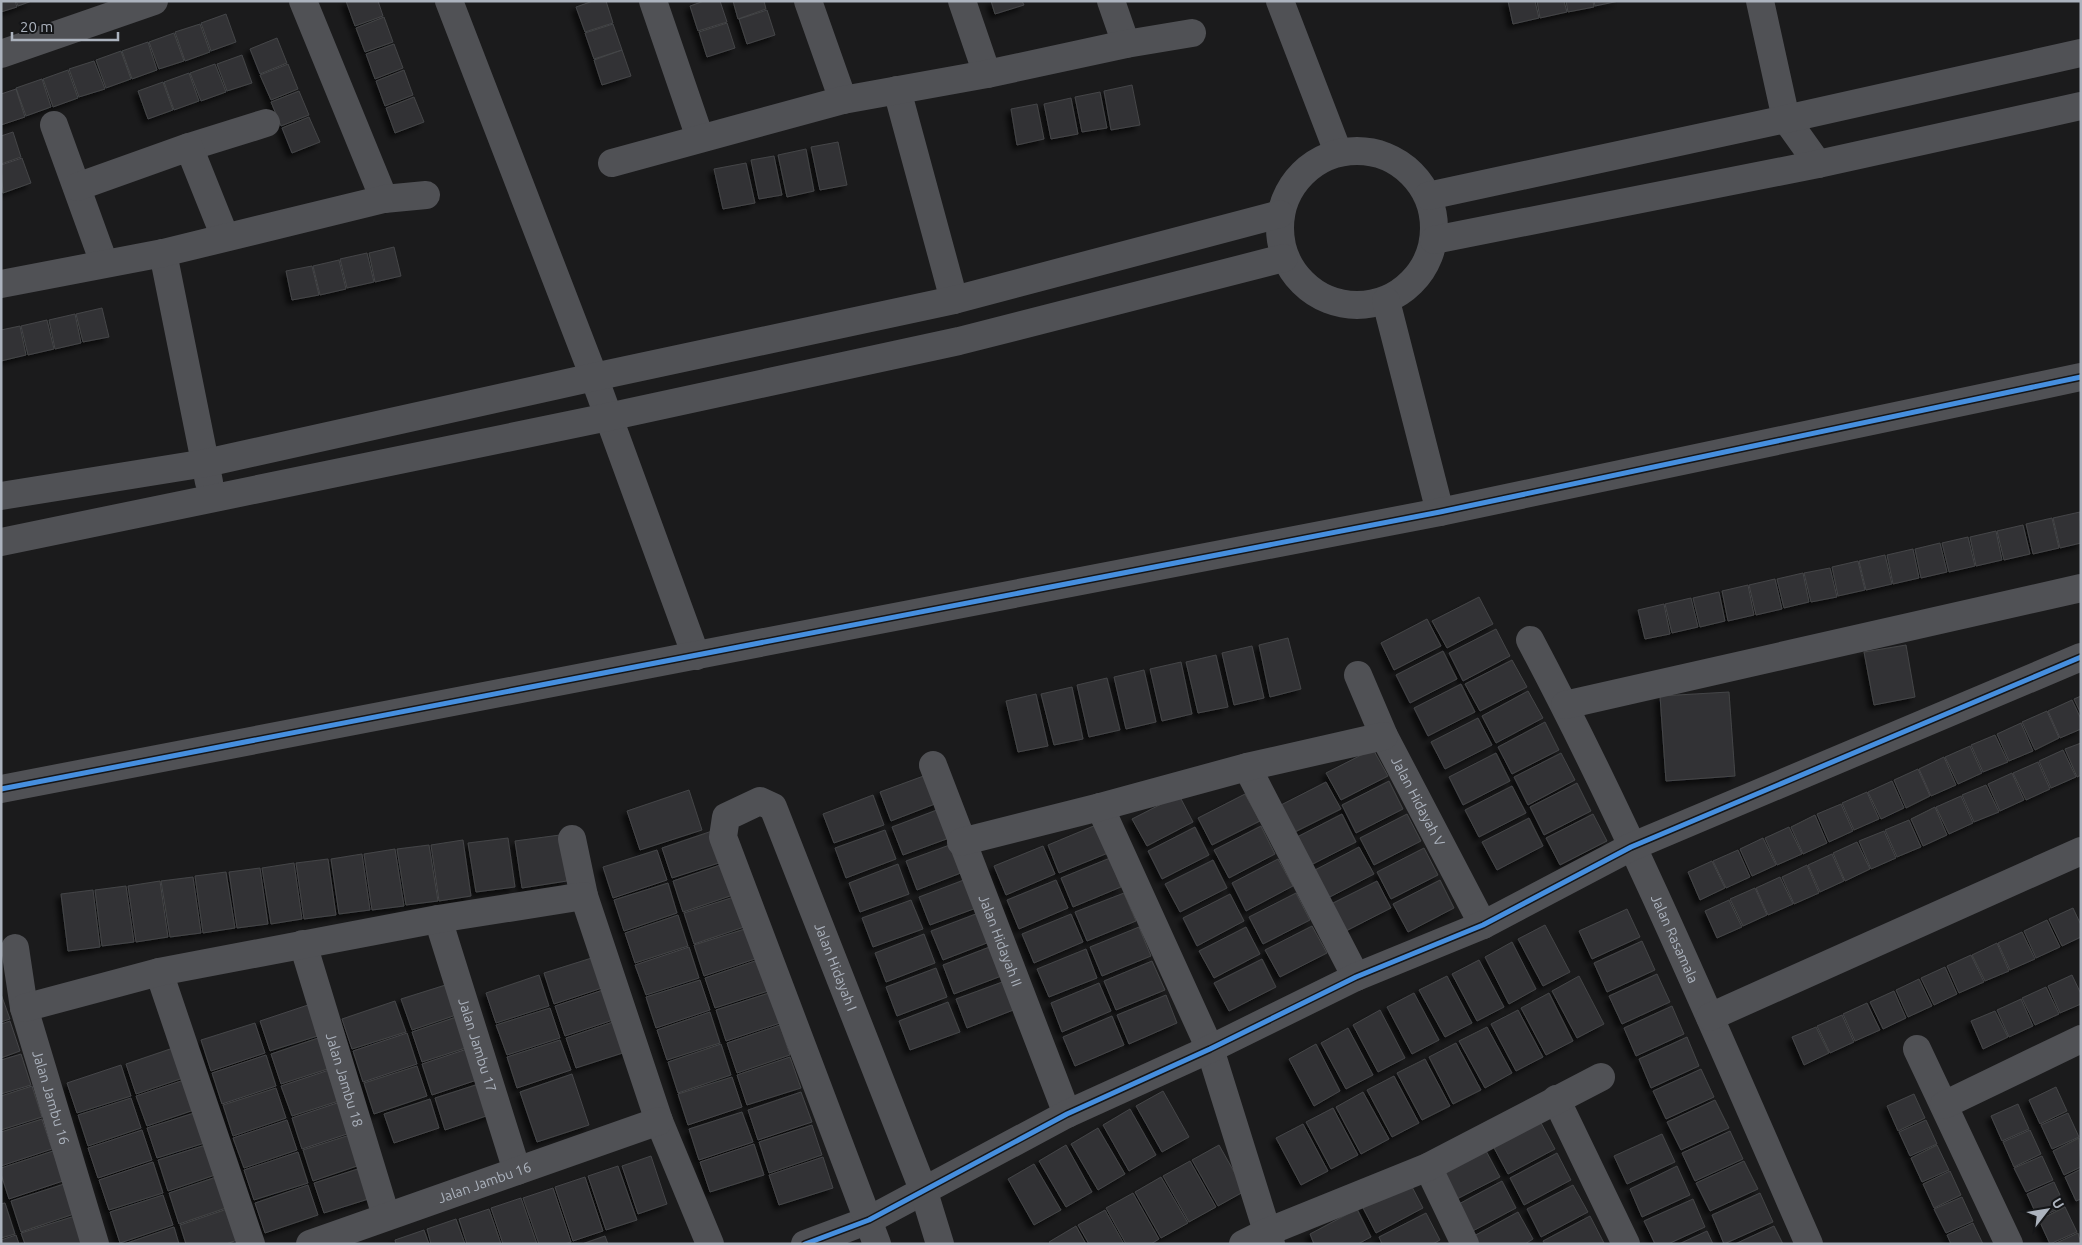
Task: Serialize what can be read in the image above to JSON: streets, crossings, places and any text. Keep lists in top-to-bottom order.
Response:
{
  "streets": {
    "street": [
      "Jalan Hidayah V",
      "Jalan Hidayah II",
      "Jalan Rasamala",
      "Jalan Hidayah I",
      "Jalan Jambu 17",
      "Jalan Jambu 18",
      "Jalan Jambu 16"
    ]
  },
  "crossings": [
    ["Jalan Jambu 17", "Jalan Jambu 16"],
    ["Jalan Jambu 18", "Jalan Jambu 16"]
  ],
  "scale_bar": "20 m",
  "north": "top right"
}
